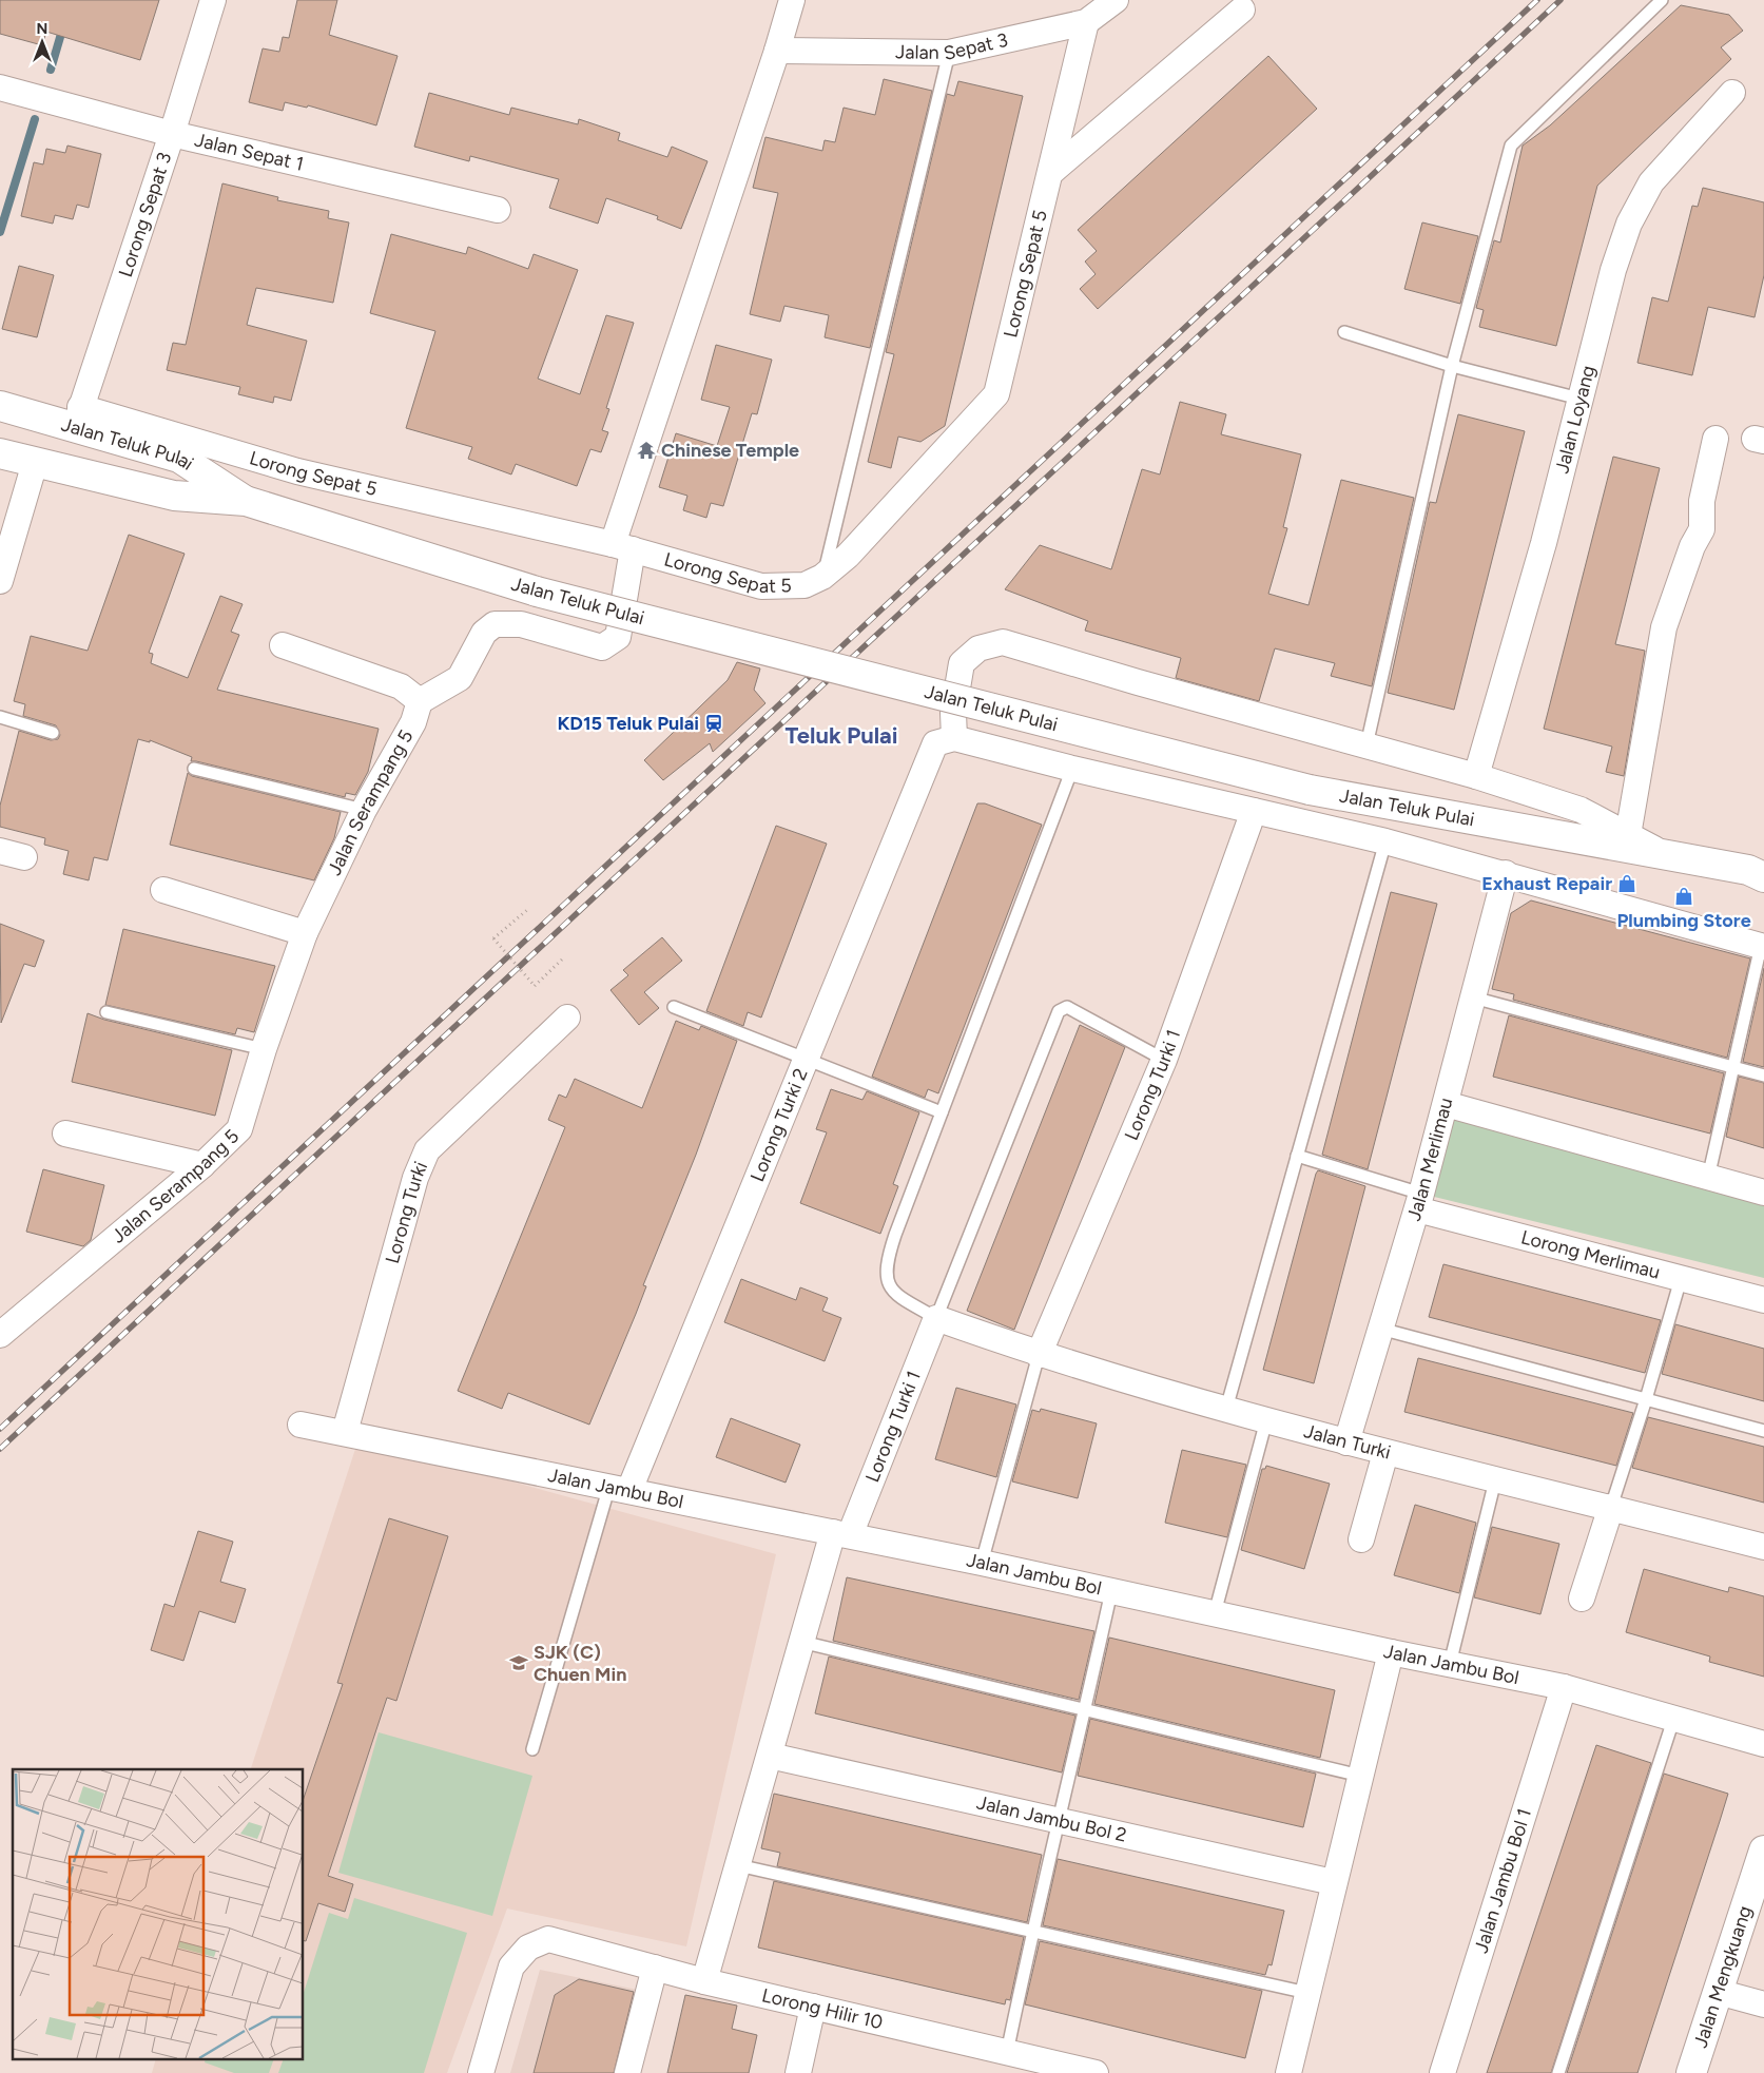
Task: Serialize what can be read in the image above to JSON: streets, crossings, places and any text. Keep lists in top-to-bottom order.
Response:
{
  "streets": {
    "main road": ["Jalan Teluk Pulai", "Jalan Mengkuang"],
    "street": [
      "Jalan Sepat 3",
      "Jalan Sepat 1",
      "Lorong Sepat 3",
      "Lorong Sepat 5",
      "Jalan Loyang",
      "Jalan Serampang 5",
      "Lorong Turki 1",
      "Lorong Turki 2",
      "Jalan Merlimau",
      "Lorong Turki",
      "Lorong Merlimau",
      "Jalan Turki",
      "Jalan Jambu Bol",
      "Jalan Jambu Bol 2",
      "Jalan Jambu Bol 1",
      "Lorong Hilir 10"
    ]
  },
  "crossings": [
    ["Jalan Sepat 3", "Lorong Sepat 5"],
    ["Jalan Sepat 1", "Lorong Sepat 3"],
    ["Lorong Sepat 3", "Lorong Sepat 5"],
    ["Lorong Sepat 3", "Jalan Teluk Pulai"],
    ["Lorong Sepat 5", "Jalan Teluk Pulai"],
    ["Lorong Turki 1", "Jalan Turki"],
    ["Lorong Turki 1", "Jalan Jambu Bol"],
    ["Lorong Turki 1", "Jalan Jambu Bol 2"],
    ["Lorong Turki 1", "Lorong Hilir 10"],
    ["Lorong Turki 2", "Jalan Jambu Bol"],
    ["Jalan Merlimau", "Lorong Merlimau"],
    ["Jalan Merlimau", "Jalan Turki"],
    ["Lorong Turki", "Jalan Jambu Bol"],
    ["Jalan Jambu Bol", "Jalan Jambu Bol 1"]
  ],
  "districts": ["Teluk Pulai"],
  "places": {
    "temple": ["Chinese Temple"],
    "station": ["KD15 Teluk Pulai"],
    "shop": ["Exhaust Repair", "Plumbing Store"],
    "school or university": ["SJK (C) Chuen Min"]
  },
  "north": "top"
}
